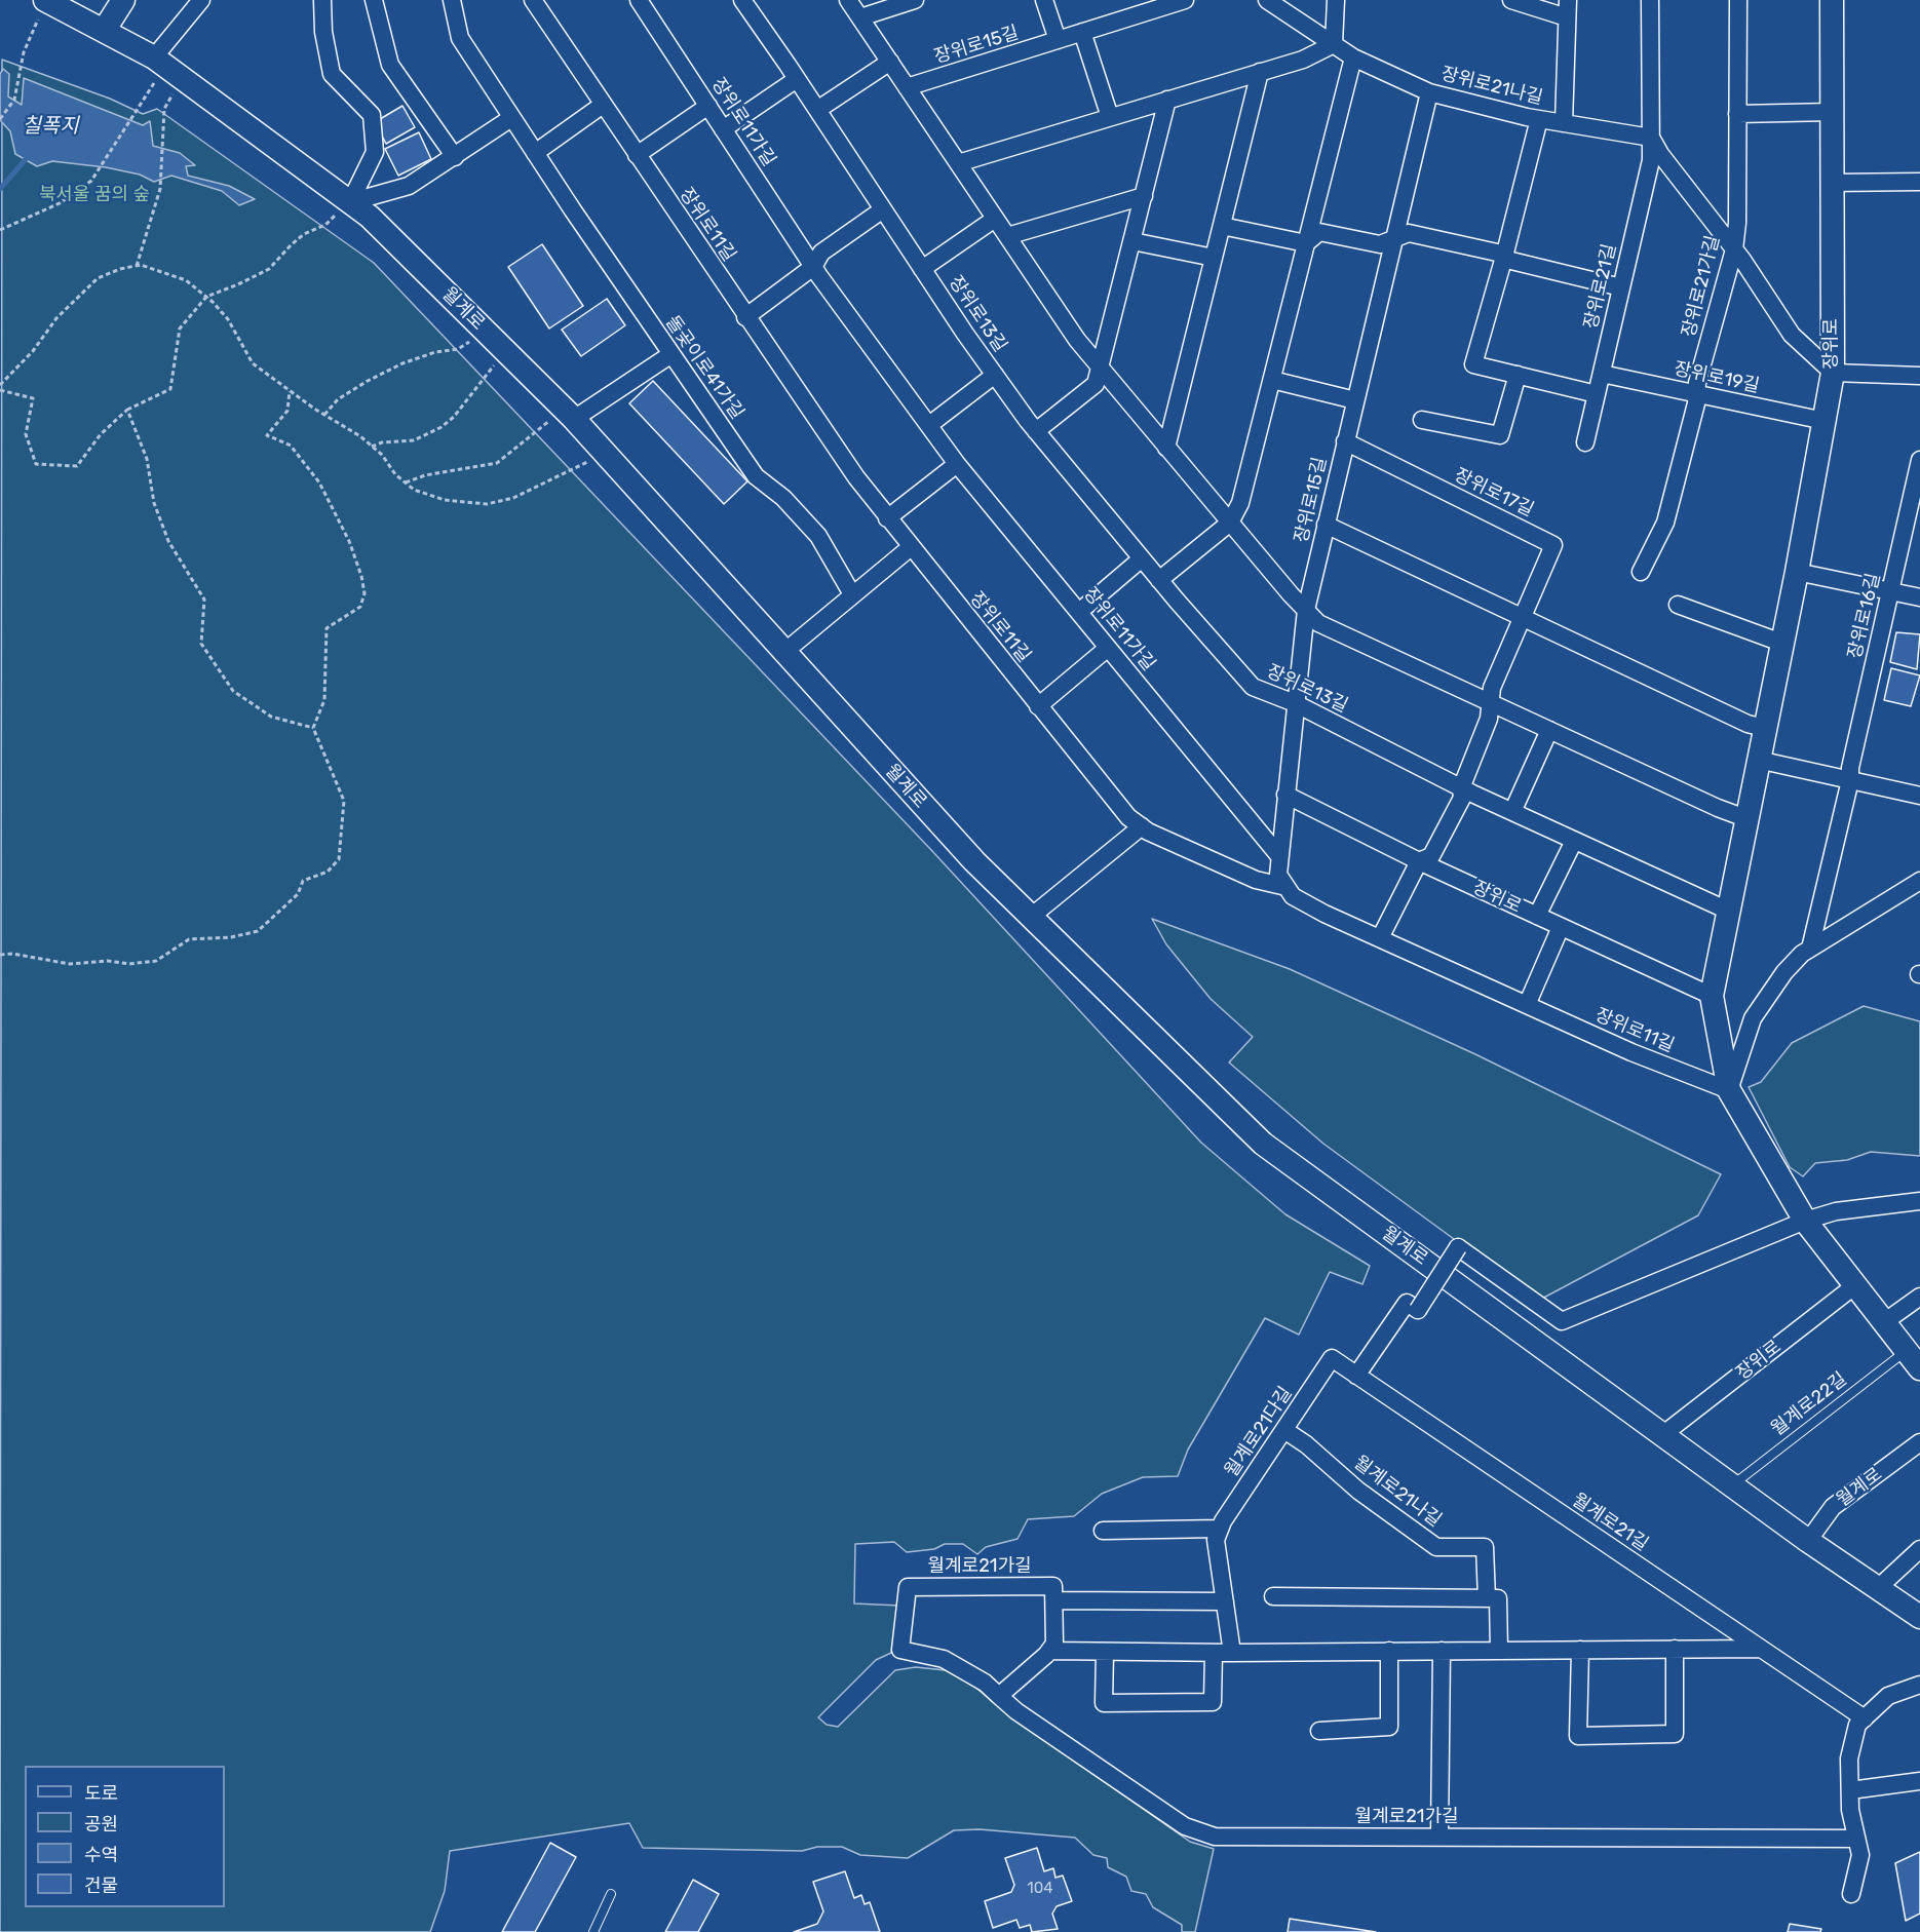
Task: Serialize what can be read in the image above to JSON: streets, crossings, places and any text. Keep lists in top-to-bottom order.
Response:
{
  "streets": {
    "main road": ["월계로", "장위로"],
    "street": [
      "장위로15길",
      "장위로21나길",
      "장위로11가길",
      "장위로11길",
      "장위로21길",
      "장위로21가길",
      "장위로13길",
      "돌곶이로41가길",
      "장위로19길",
      "장위로17길",
      "장위로16길",
      "월계로21다길",
      "월계로21나길",
      "월계로21길",
      "월계로21가길"
    ],
    "lane": ["월계로22길"]
  },
  "crossings": [
    ["장위로15길", "장위로21나길"],
    ["장위로15길", "장위로17길"],
    ["장위로21나길", "장위로21길"],
    ["장위로11길", "장위로"],
    ["장위로21길", "장위로19길"],
    ["장위로21가길", "장위로19길"],
    ["월계로", "장위로"],
    ["월계로", "월계로22길"],
    ["장위로13길", "장위로"],
    ["장위로", "장위로19길"],
    ["장위로", "월계로22길"],
    ["월계로21다길", "월계로21나길"],
    ["월계로21다길", "월계로21길"]
  ],
  "water": ["칠폭지"],
  "parks": ["북서울 꿈의 숲"],
  "house_numbers": ["104"],
  "legend": [
    "도로",
    "공원",
    "수역",
    "건물"
  ]
}
